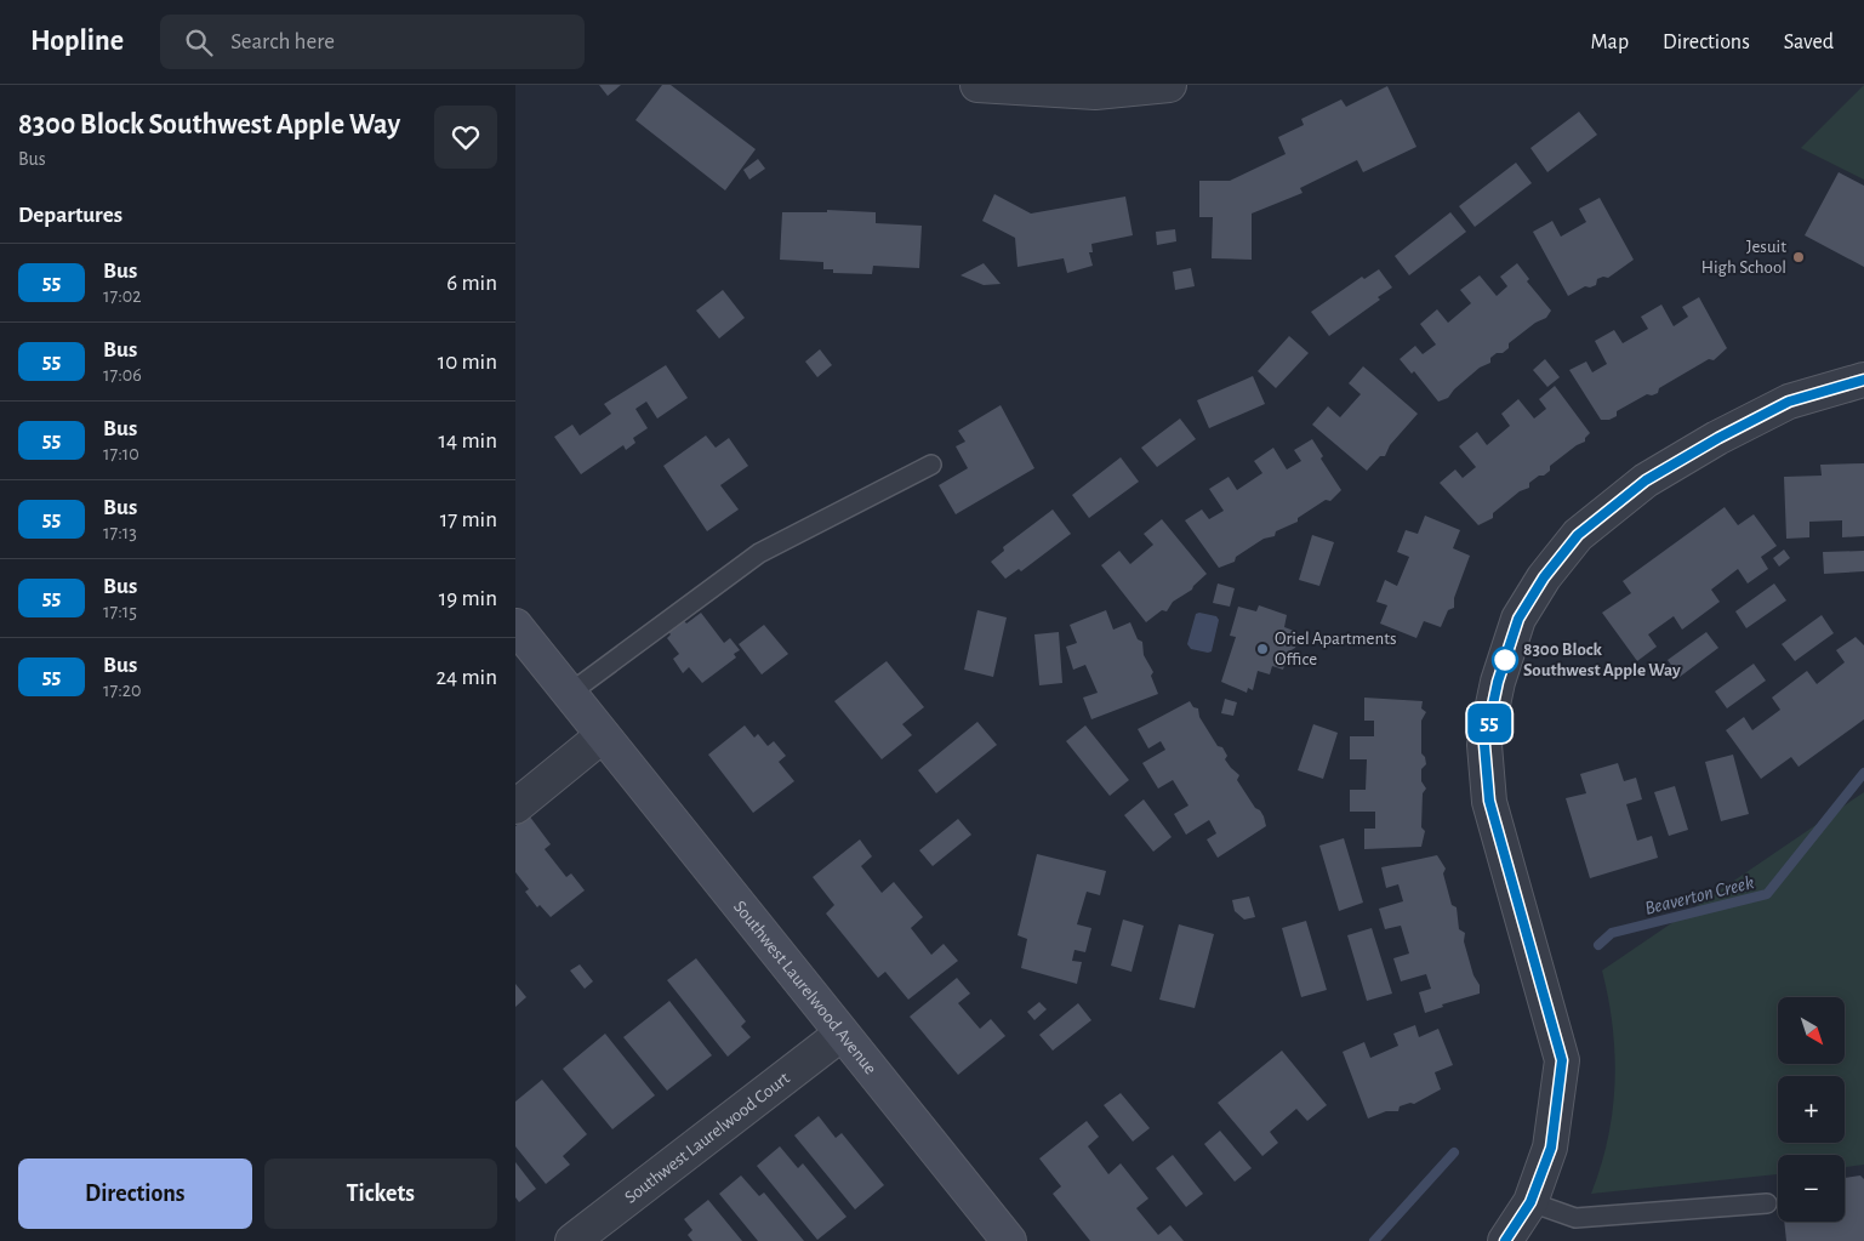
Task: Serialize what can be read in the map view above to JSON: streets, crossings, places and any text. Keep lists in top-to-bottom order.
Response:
{
  "streets": {
    "street": ["Southwest Laurelwood Avenue", "Southwest Laurelwood Court"]
  },
  "crossings": [
    ["Southwest Laurelwood Avenue", "Southwest Laurelwood Court"]
  ],
  "water": ["Beaverton Creek"],
  "places": ["Jesuit High School", "Oriel Apartments Office", "8300 Block Southwest Apple Way"],
  "lines": ["bus line 55"],
  "north": "bottom right",
  "page": {
    "header": "Hopline",
    "search": "Search here",
    "nav": ["Map", "Directions", "Saved"],
    "heading": [
      ["8300 Block Southwest Apple Way", "Bus"],
      "Departures"
    ],
    "on_map": "55",
    "list": [
      {
        "mark": "55",
        "name": "Bus",
        "note": "17:02",
        "value": "6 min"
      },
      {
        "mark": "55",
        "name": "Bus",
        "note": "17:06",
        "value": "10 min"
      },
      {
        "mark": "55",
        "name": "Bus",
        "note": "17:10",
        "value": "14 min"
      },
      {
        "mark": "55",
        "name": "Bus",
        "note": "17:13",
        "value": "17 min"
      },
      {
        "mark": "55",
        "name": "Bus",
        "note": "17:15",
        "value": "19 min"
      },
      {
        "mark": "55",
        "name": "Bus",
        "note": "17:20",
        "value": "24 min"
      }
    ],
    "map_buttons": ["+", "−"],
    "buttons": ["Directions", "Tickets"]
  }
}
